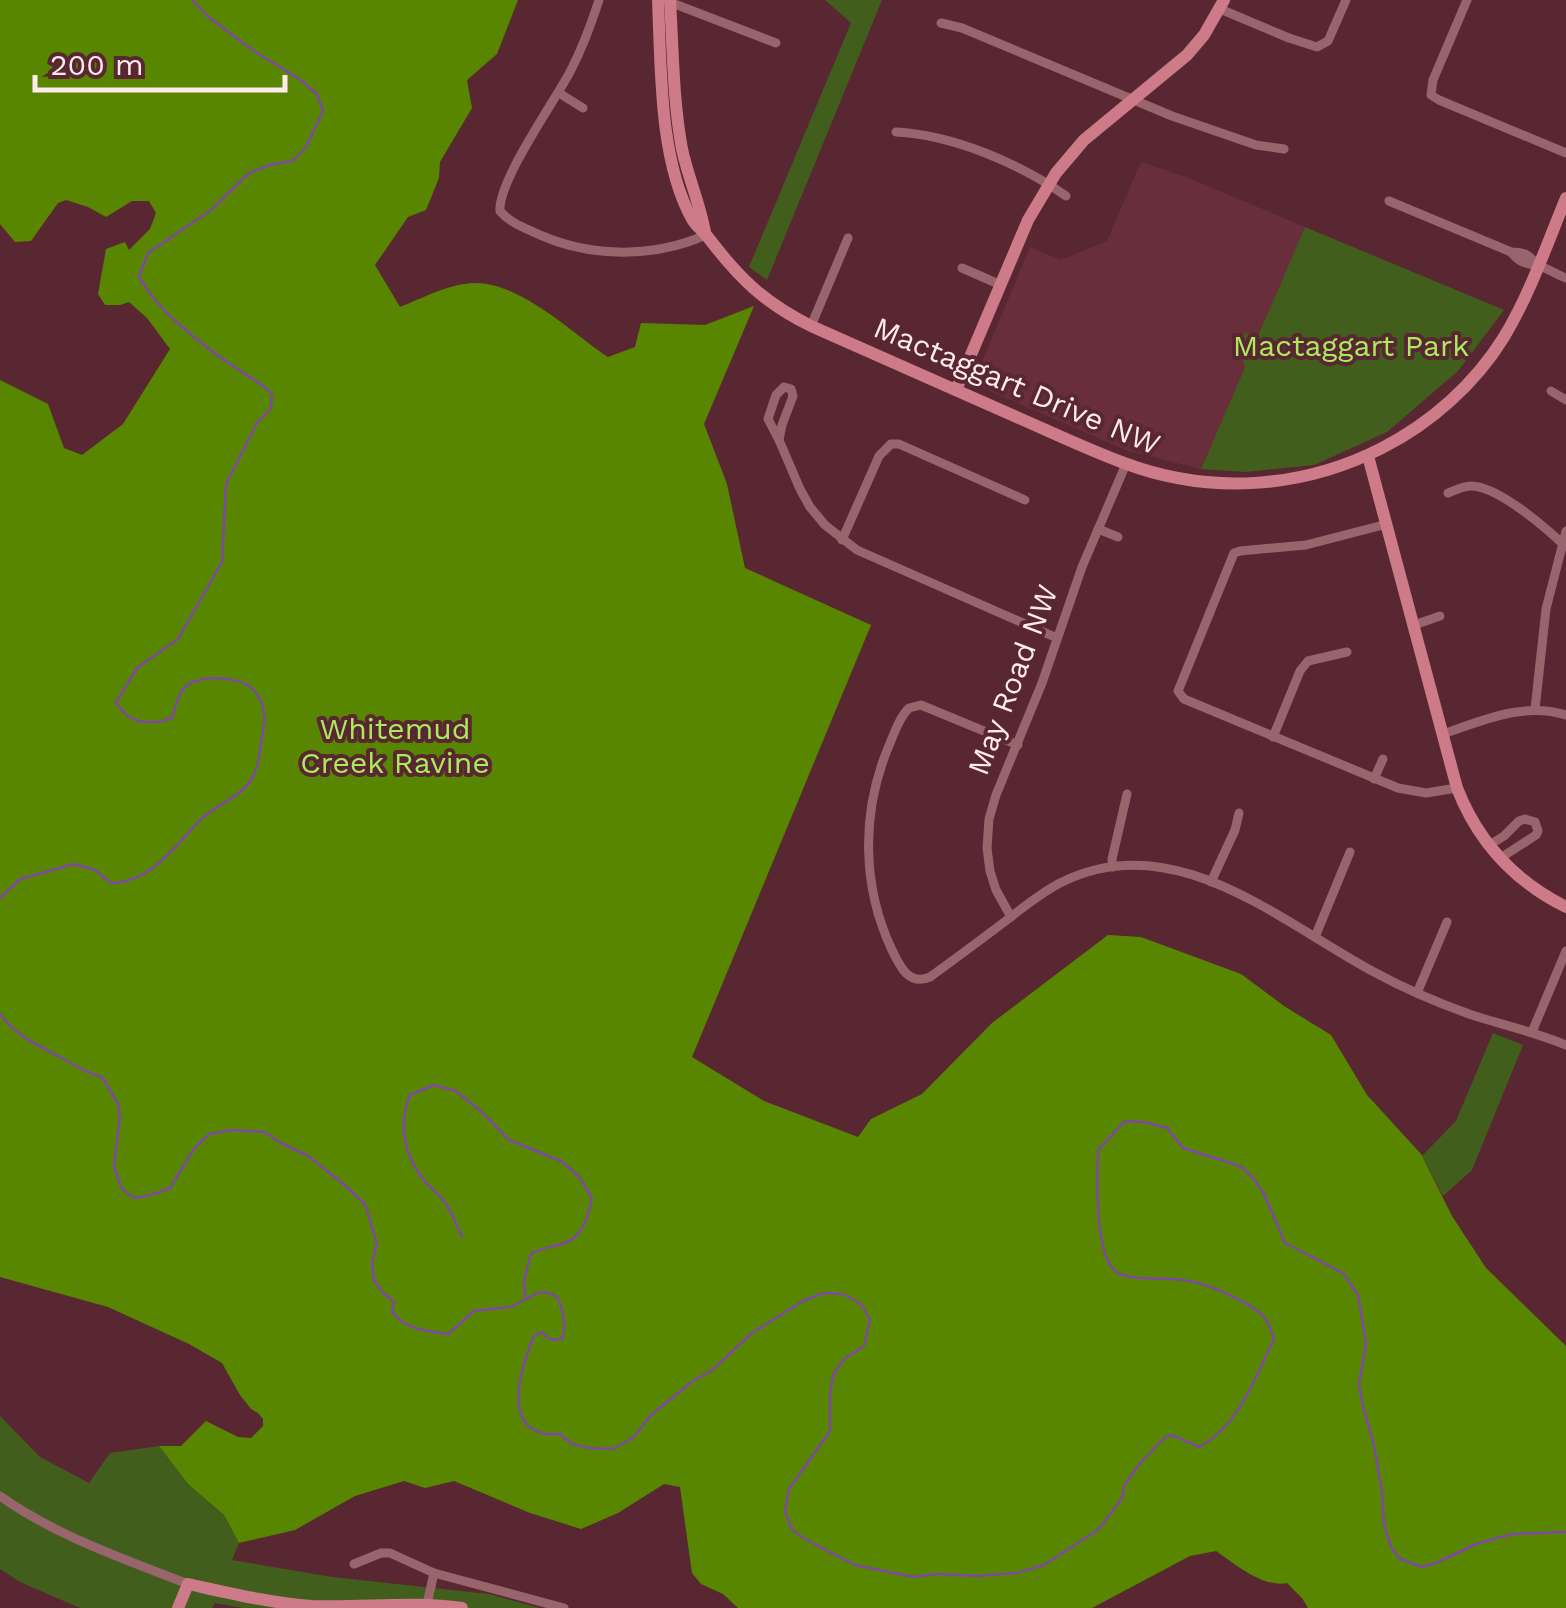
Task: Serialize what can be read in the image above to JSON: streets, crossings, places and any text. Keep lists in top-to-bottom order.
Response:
{
  "streets": {
    "street": ["Mactaggart Drive NW", "May Road NW"]
  },
  "crossings": [
    ["Mactaggart Drive NW", "May Road NW"]
  ],
  "parks": ["Mactaggart Park", "Whitemud Creek Ravine"],
  "scale_bar": "200 m"
}
